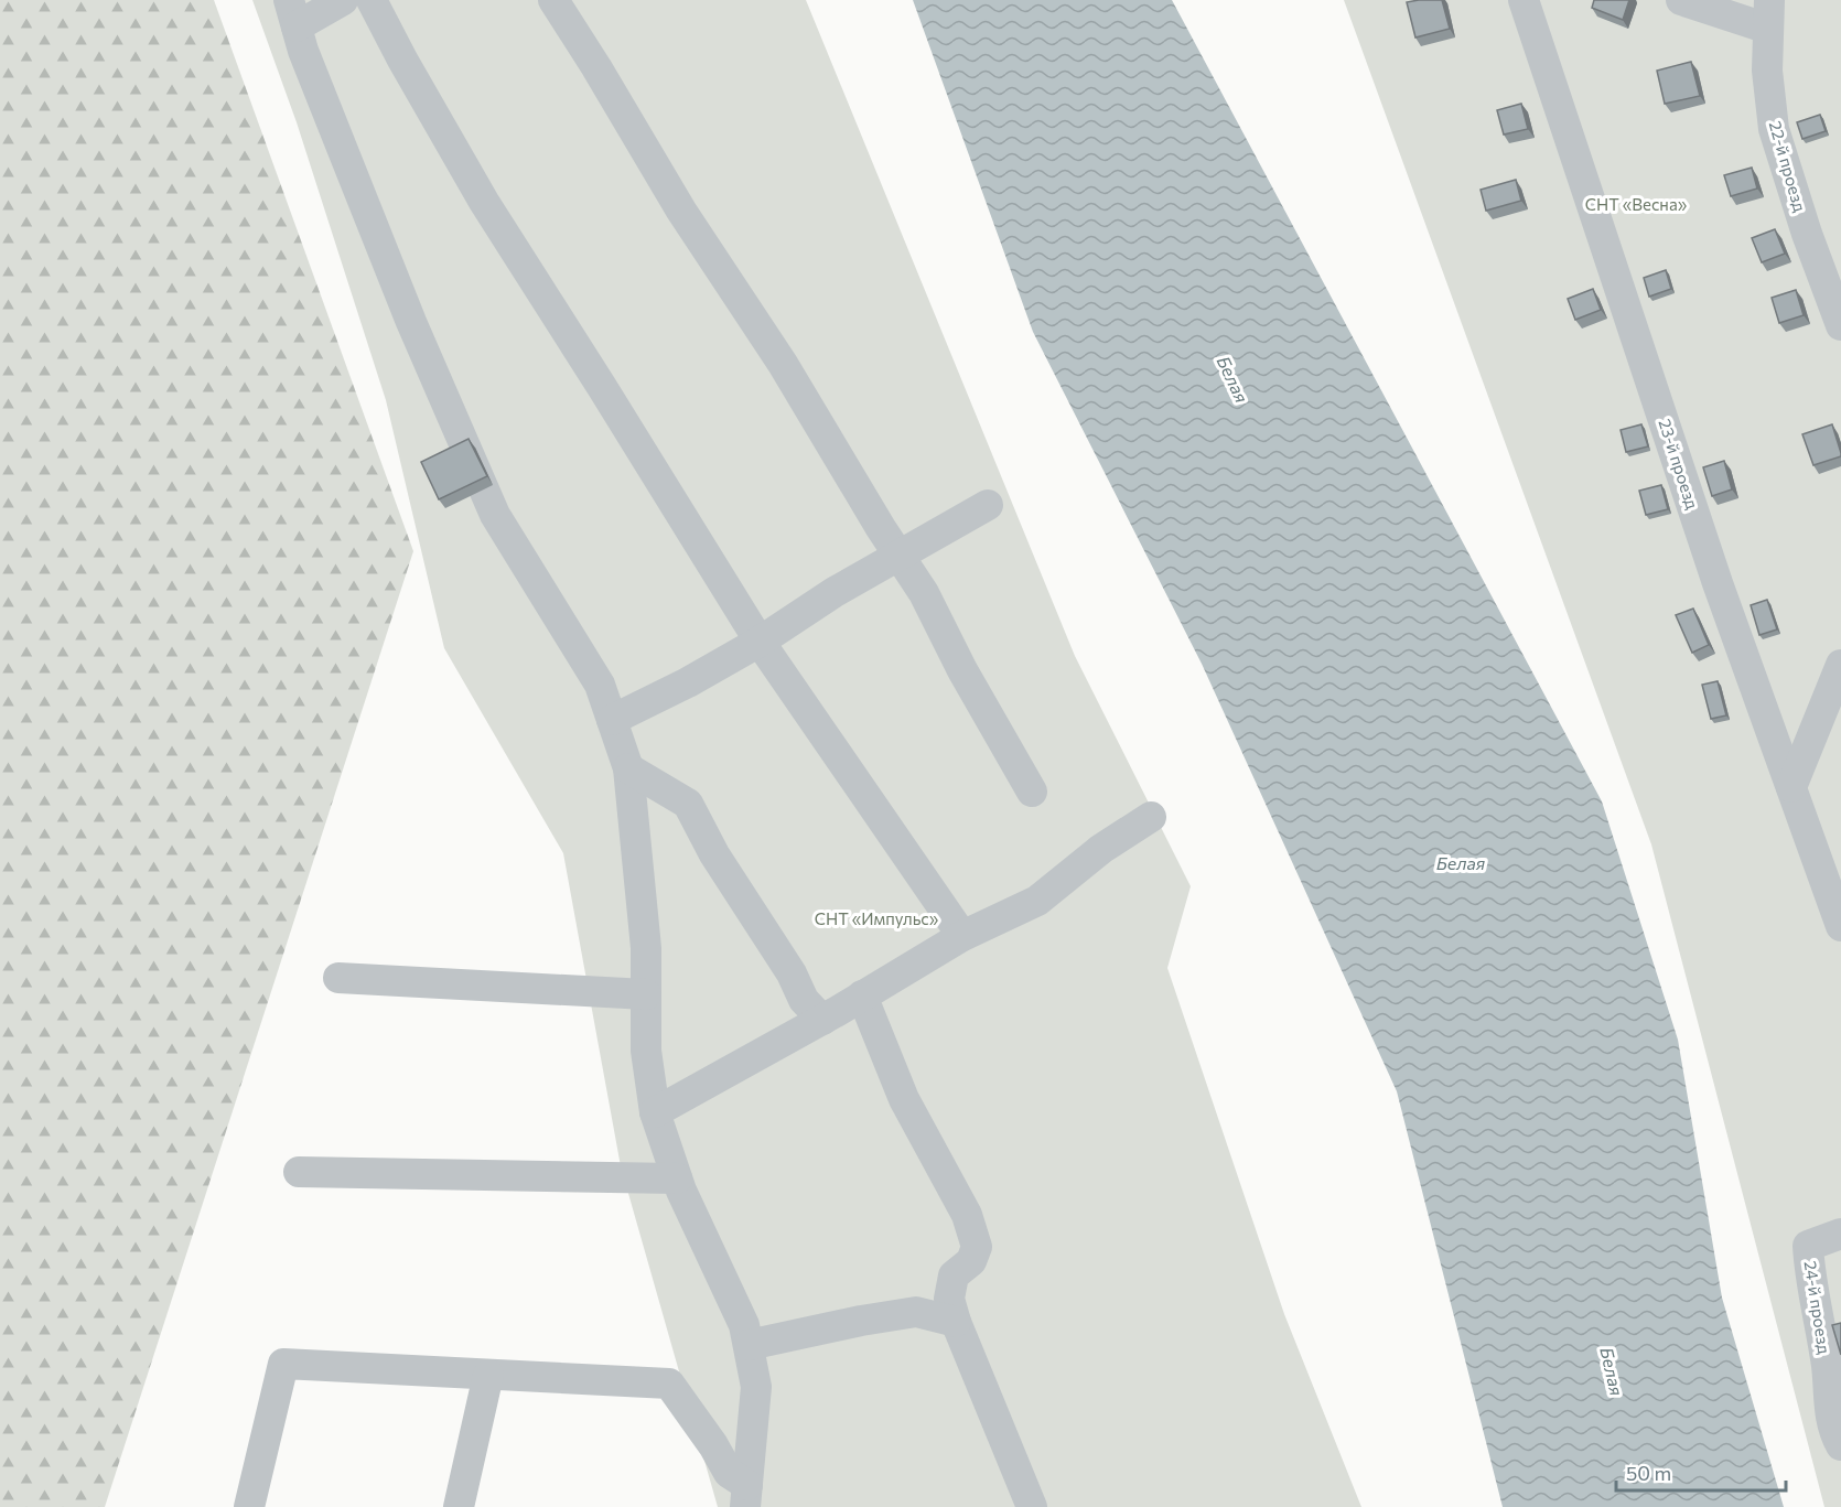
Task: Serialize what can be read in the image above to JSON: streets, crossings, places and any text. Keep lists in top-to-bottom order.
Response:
{
  "streets": {
    "street": ["22-й проезд", "23-й проезд", "24-й проезд"]
  },
  "water": ["Белая"],
  "parks": ["СНТ «Весна»", "СНТ «Импульс»"],
  "scale_bar": "50 m"
}
